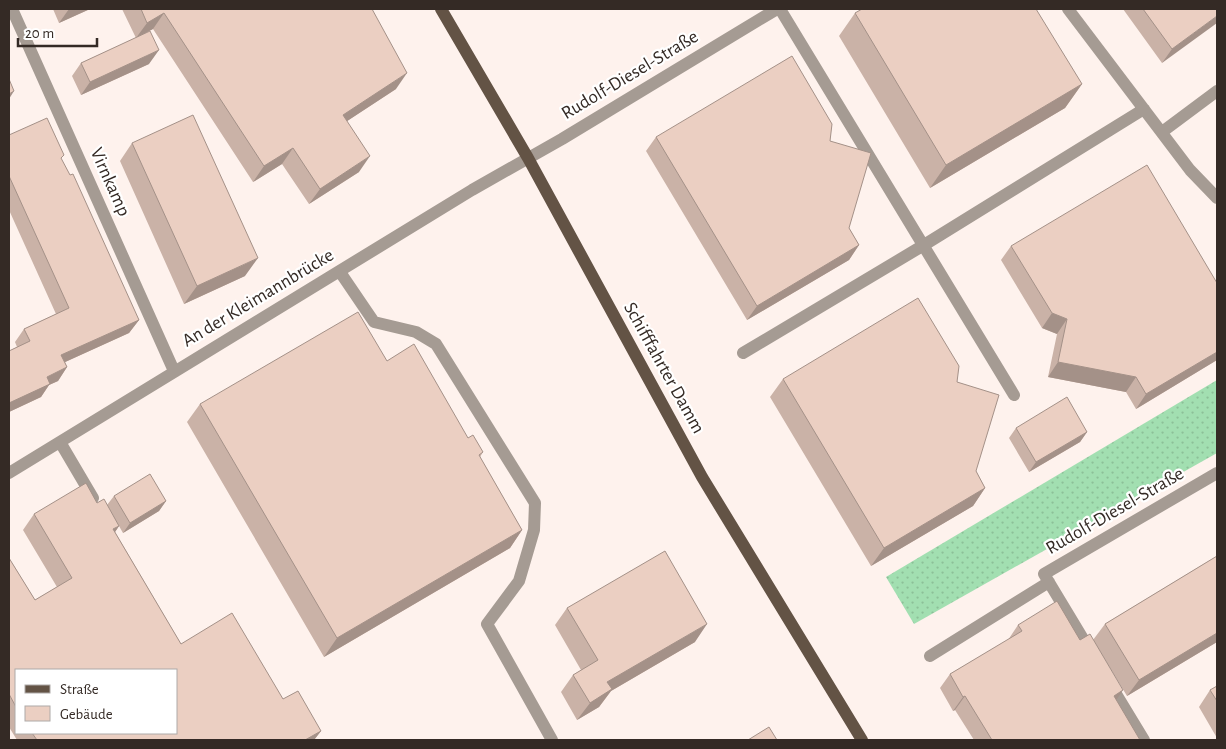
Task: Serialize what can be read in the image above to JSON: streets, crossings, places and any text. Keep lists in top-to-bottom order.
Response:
{
  "streets": {
    "main road": ["Schifffahrter Damm"],
    "street": ["Rudolf-Diesel-Straße", "Virnkamp", "An der Kleimannbrücke"]
  },
  "crossings": [
    ["Rudolf-Diesel-Straße", "An der Kleimannbrücke"],
    ["Rudolf-Diesel-Straße", "Schifffahrter Damm"],
    ["Virnkamp", "An der Kleimannbrücke"],
    ["An der Kleimannbrücke", "Schifffahrter Damm"]
  ],
  "legend": ["Straße", "Gebäude"],
  "scale_bar": "20 m"
}
